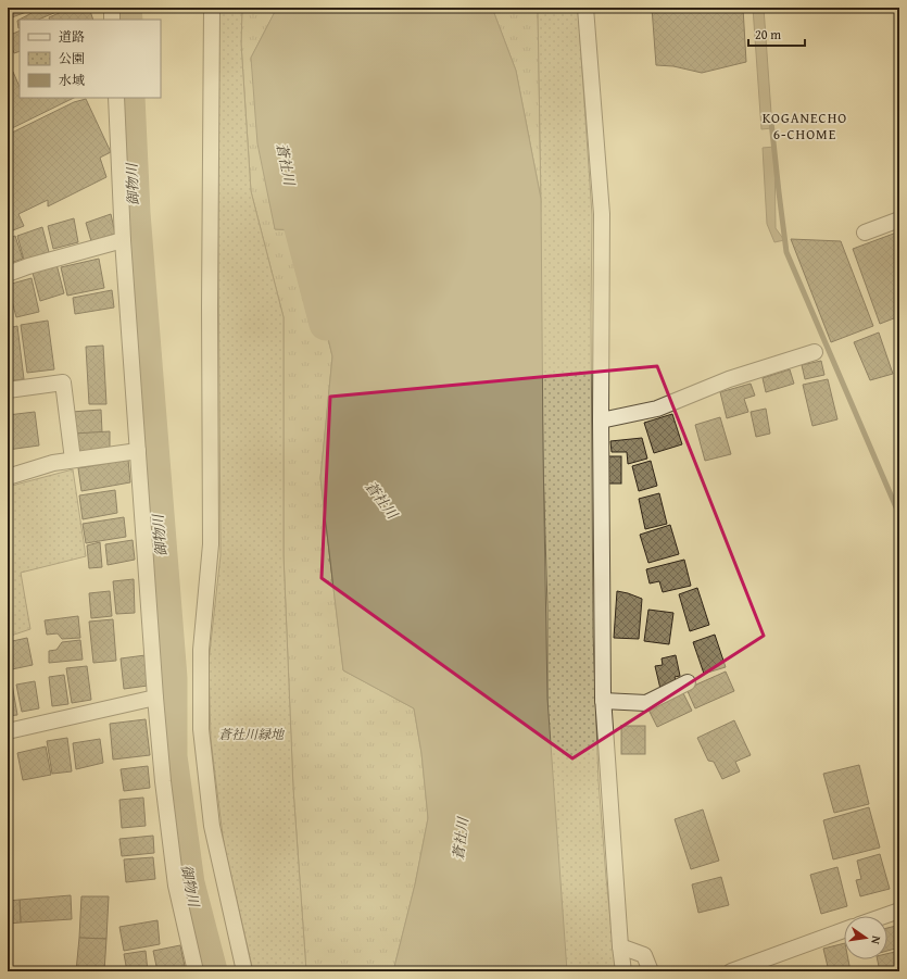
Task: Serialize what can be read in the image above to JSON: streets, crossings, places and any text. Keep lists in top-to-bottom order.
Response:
{
  "districts": ["KOGANECHO 6-CHOME"],
  "water": ["蒼社川", "御物川"],
  "parks": ["蒼社川緑地"],
  "legend": ["道路", "公園", "水域"],
  "scale_bar": "20 m",
  "north": "right"
}
